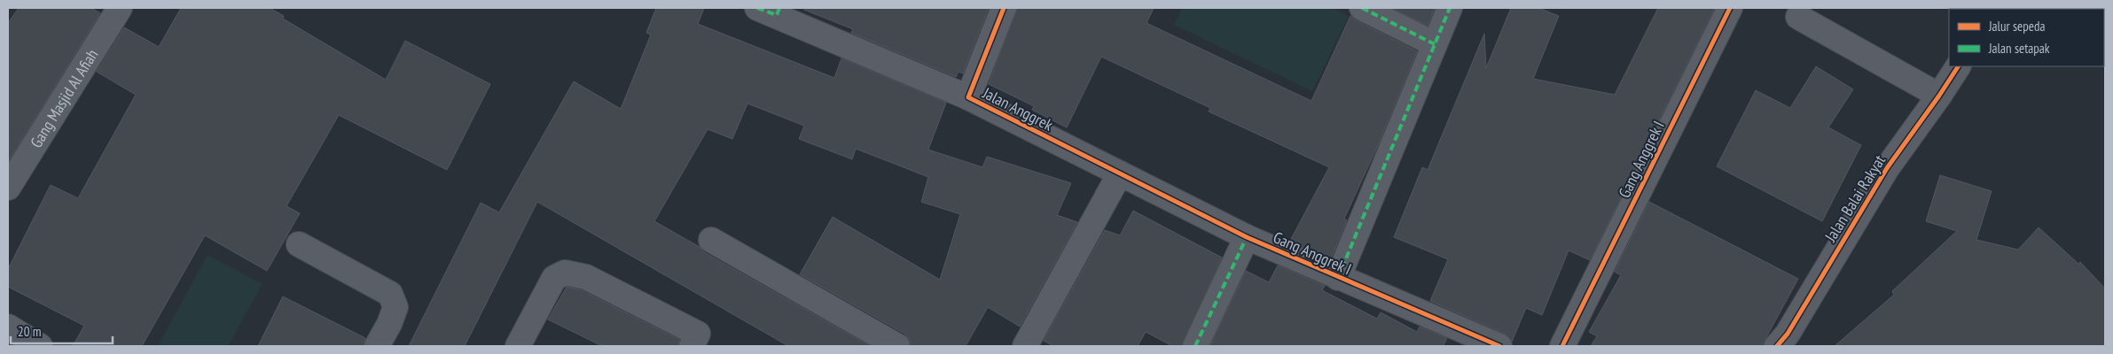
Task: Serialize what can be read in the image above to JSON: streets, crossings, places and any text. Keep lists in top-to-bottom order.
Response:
{
  "streets": {
    "street": [
      "Gang Masjid Al Afiah",
      "Jalan Anggrek",
      "Gang Anggrek I",
      "Jalan Balai Rakyat"
    ]
  },
  "crossings": [
    ["Jalan Anggrek", "Gang Anggrek I"]
  ],
  "legend": ["Jalur sepeda", "Jalan setapak"],
  "scale_bar": "20 m"
}
